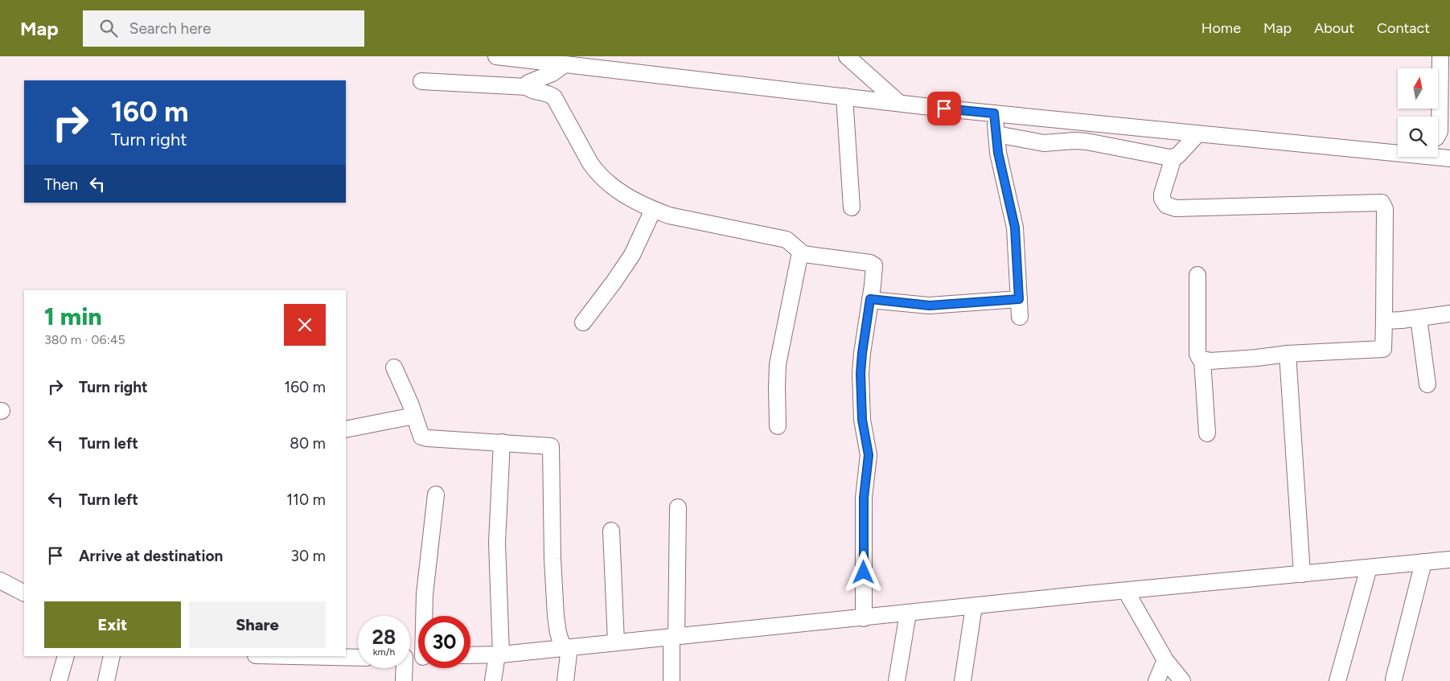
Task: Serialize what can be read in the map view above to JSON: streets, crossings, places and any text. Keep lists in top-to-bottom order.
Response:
{
  "north": "top",
  "page": {
    "header": "Map",
    "search": "Search here",
    "nav": [
      "Home",
      "Map",
      "About",
      "Contact"
    ],
    "turn": ["160 m", "Turn right"],
    "then": "Then",
    "heading": ["1 min", "380 m · 06:45"],
    "list": [
      {
        "name": "Turn right",
        "value": "160 m"
      },
      {
        "name": "Turn left",
        "value": "80 m"
      },
      {
        "name": "Turn left",
        "value": "110 m"
      },
      {
        "name": "Arrive at destination",
        "value": "30 m"
      }
    ],
    "buttons": ["Exit", "Share"],
    "speed": "28 km/h",
    "limit": "30"
  }
}
